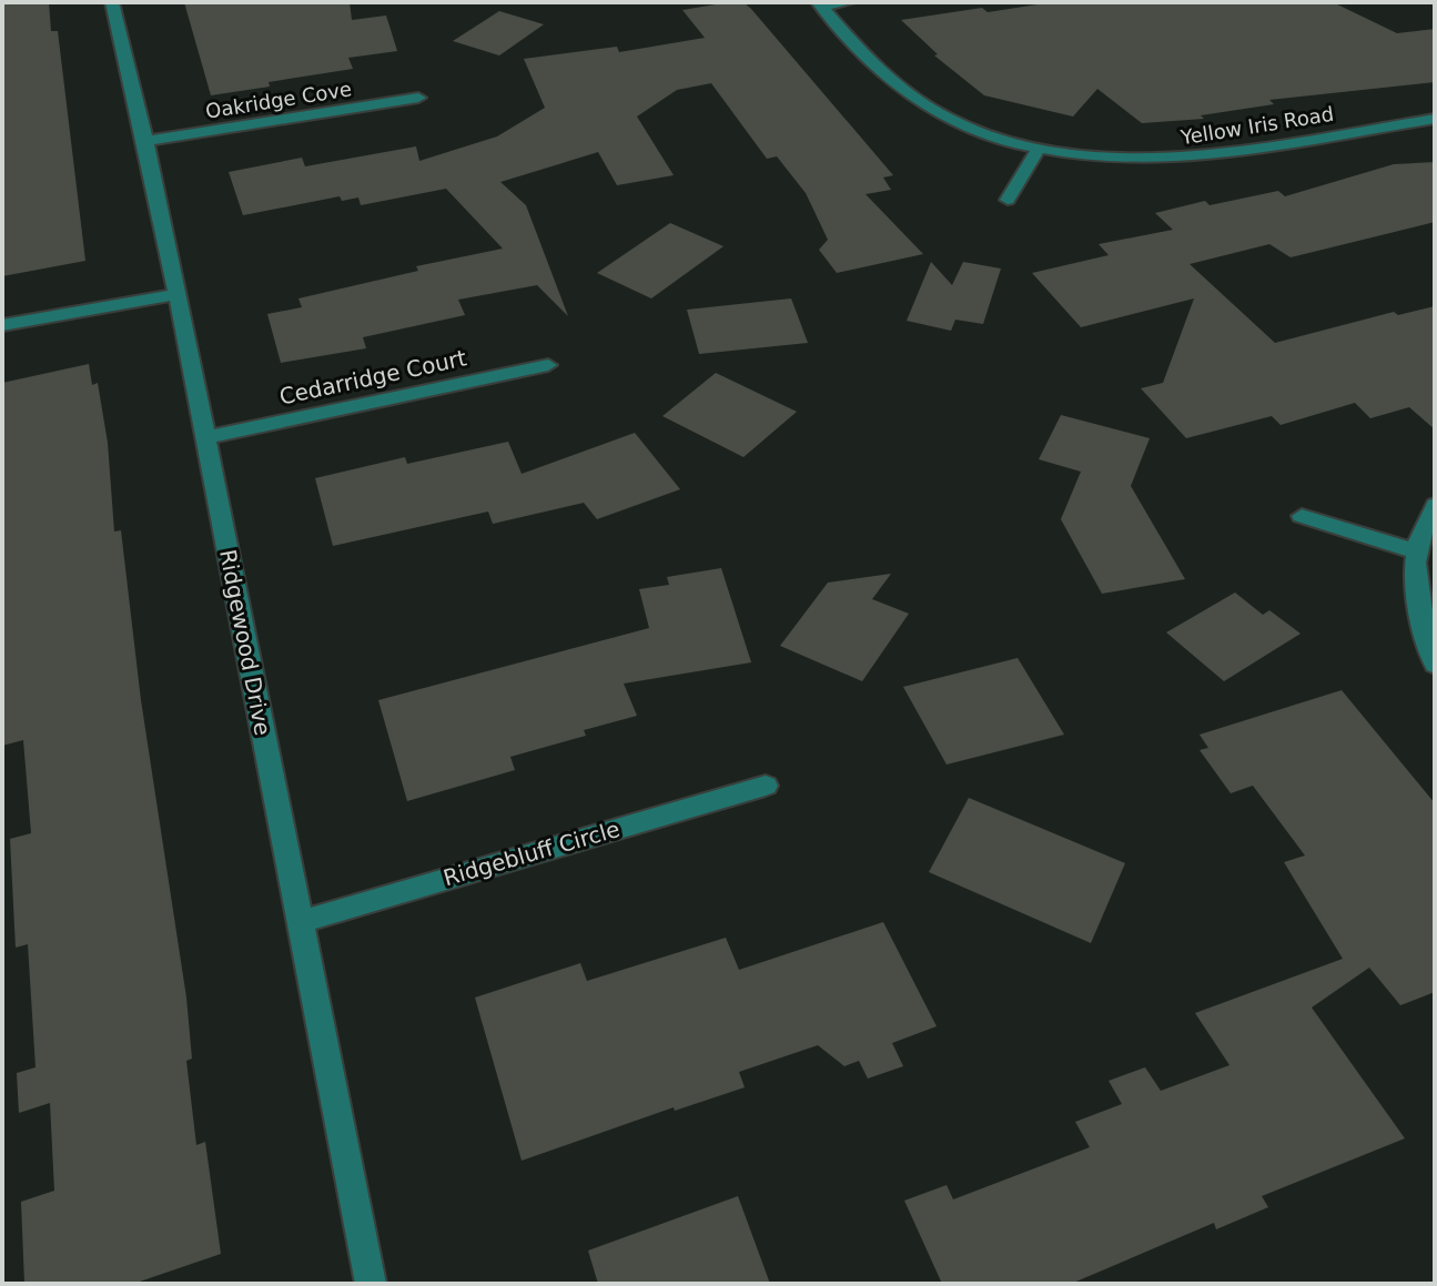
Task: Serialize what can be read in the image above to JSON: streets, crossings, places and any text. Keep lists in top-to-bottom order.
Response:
{
  "streets": {
    "street": [
      "Oakridge Cove",
      "Yellow Iris Road",
      "Cedarridge Court",
      "Ridgewood Drive",
      "Ridgebluff Circle"
    ]
  },
  "crossings": [
    ["Oakridge Cove", "Ridgewood Drive"],
    ["Cedarridge Court", "Ridgewood Drive"],
    ["Ridgewood Drive", "Ridgebluff Circle"]
  ]
}
